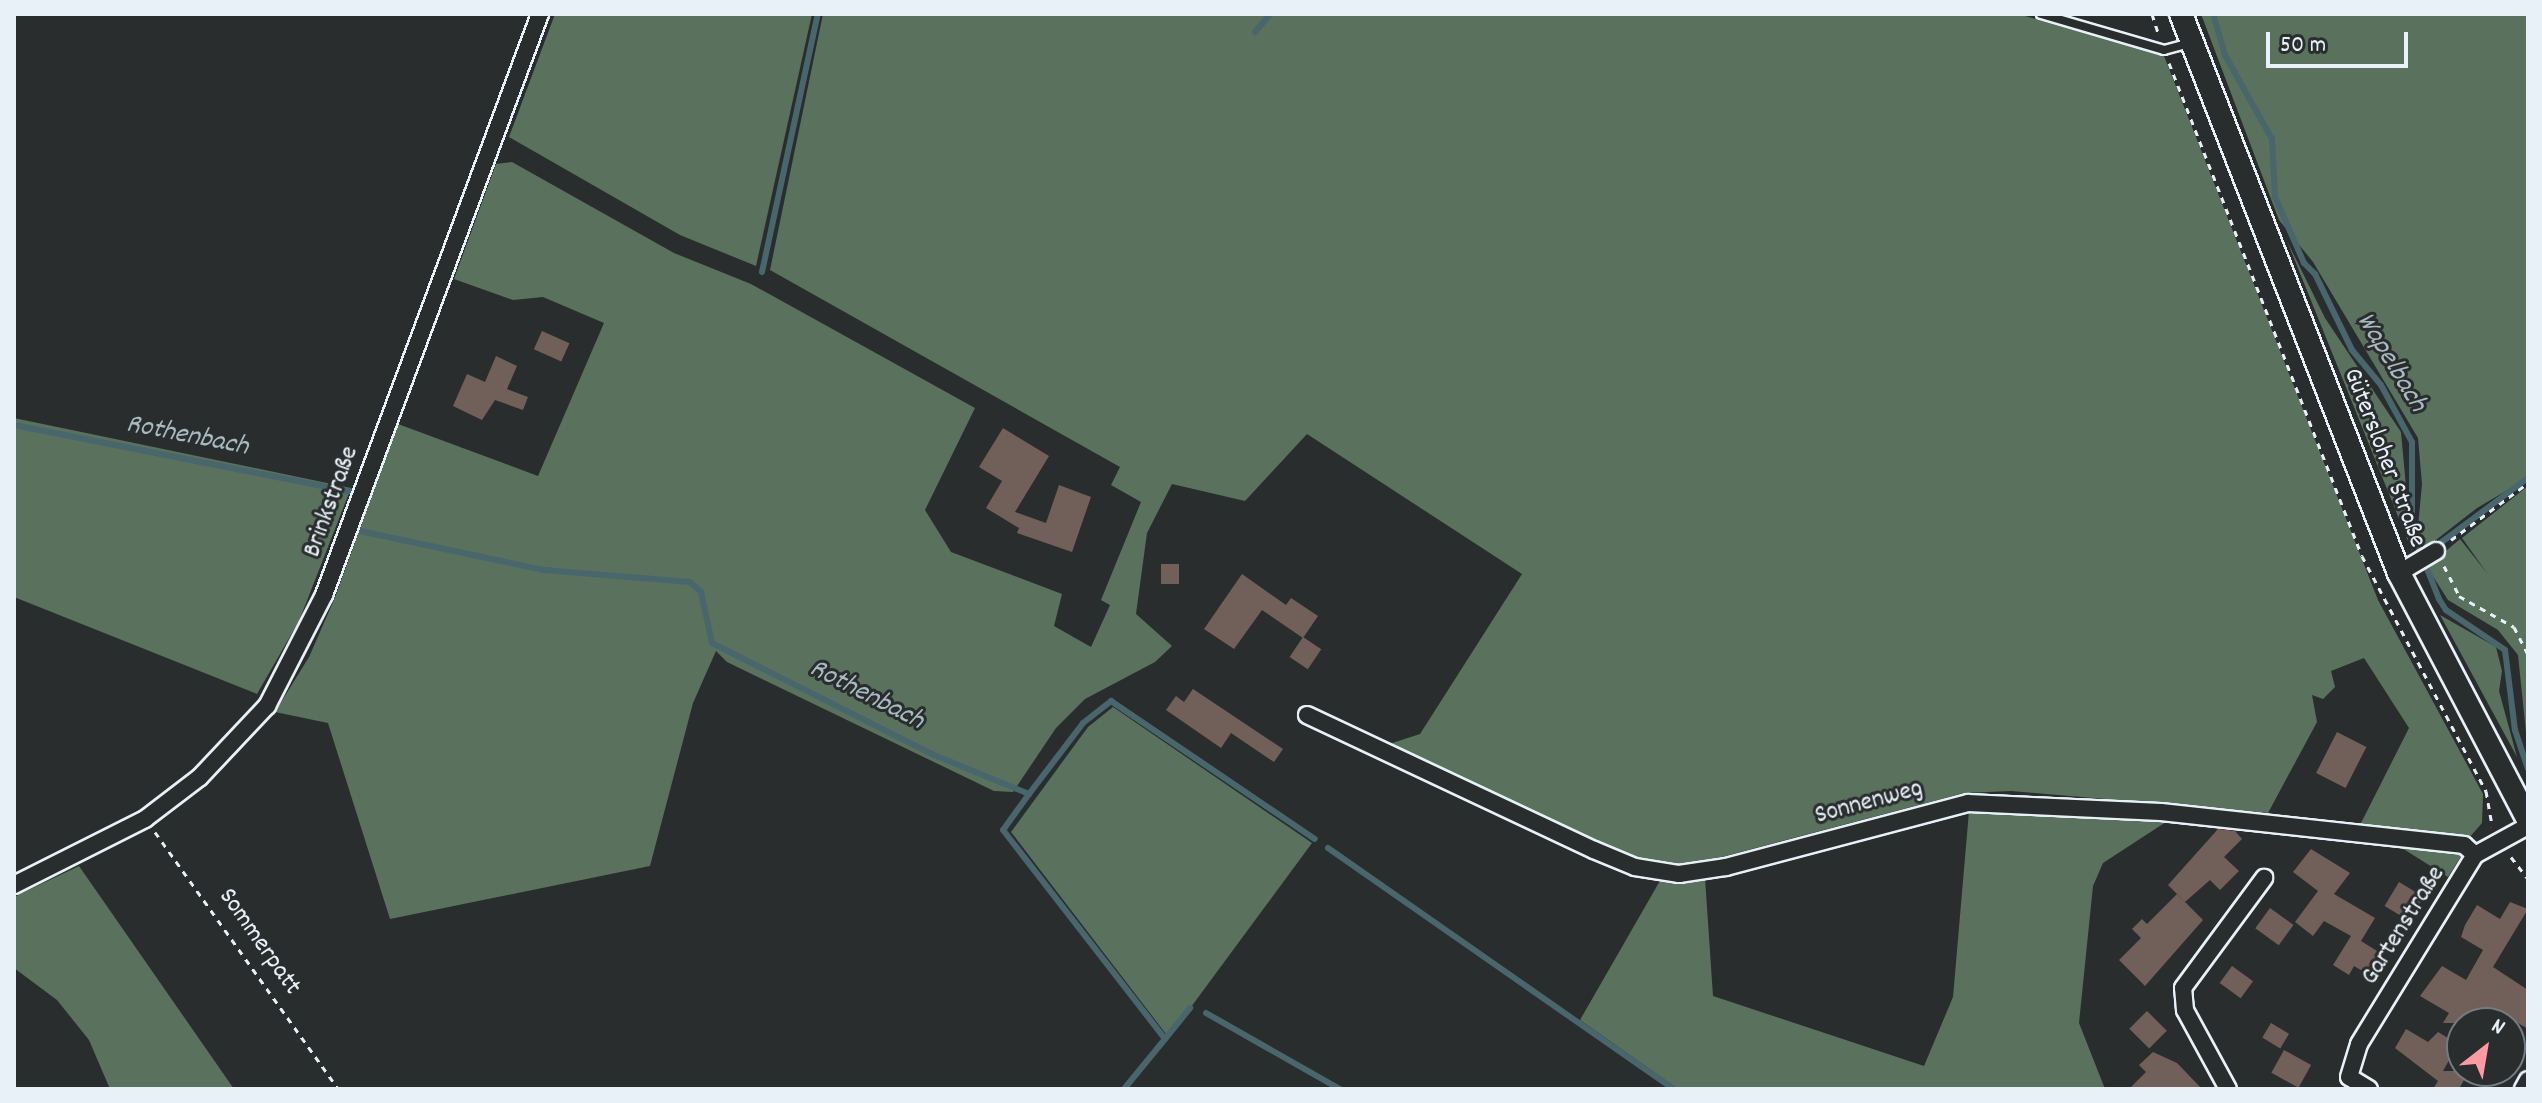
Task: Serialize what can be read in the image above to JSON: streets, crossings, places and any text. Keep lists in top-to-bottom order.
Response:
{
  "streets": {
    "main road": ["Gütersloher Straße"],
    "street": ["Brinkstraße", "Sonnenweg", "Gartenstraße"],
    "path": ["Sommerpatt"]
  },
  "crossings": [
    ["Gütersloher Straße", "Gartenstraße"],
    ["Brinkstraße", "Sommerpatt"],
    ["Sonnenweg", "Gartenstraße"]
  ],
  "water": ["Wapelbach", "Rothenbach"],
  "scale_bar": "50 m",
  "north": "top right"
}
